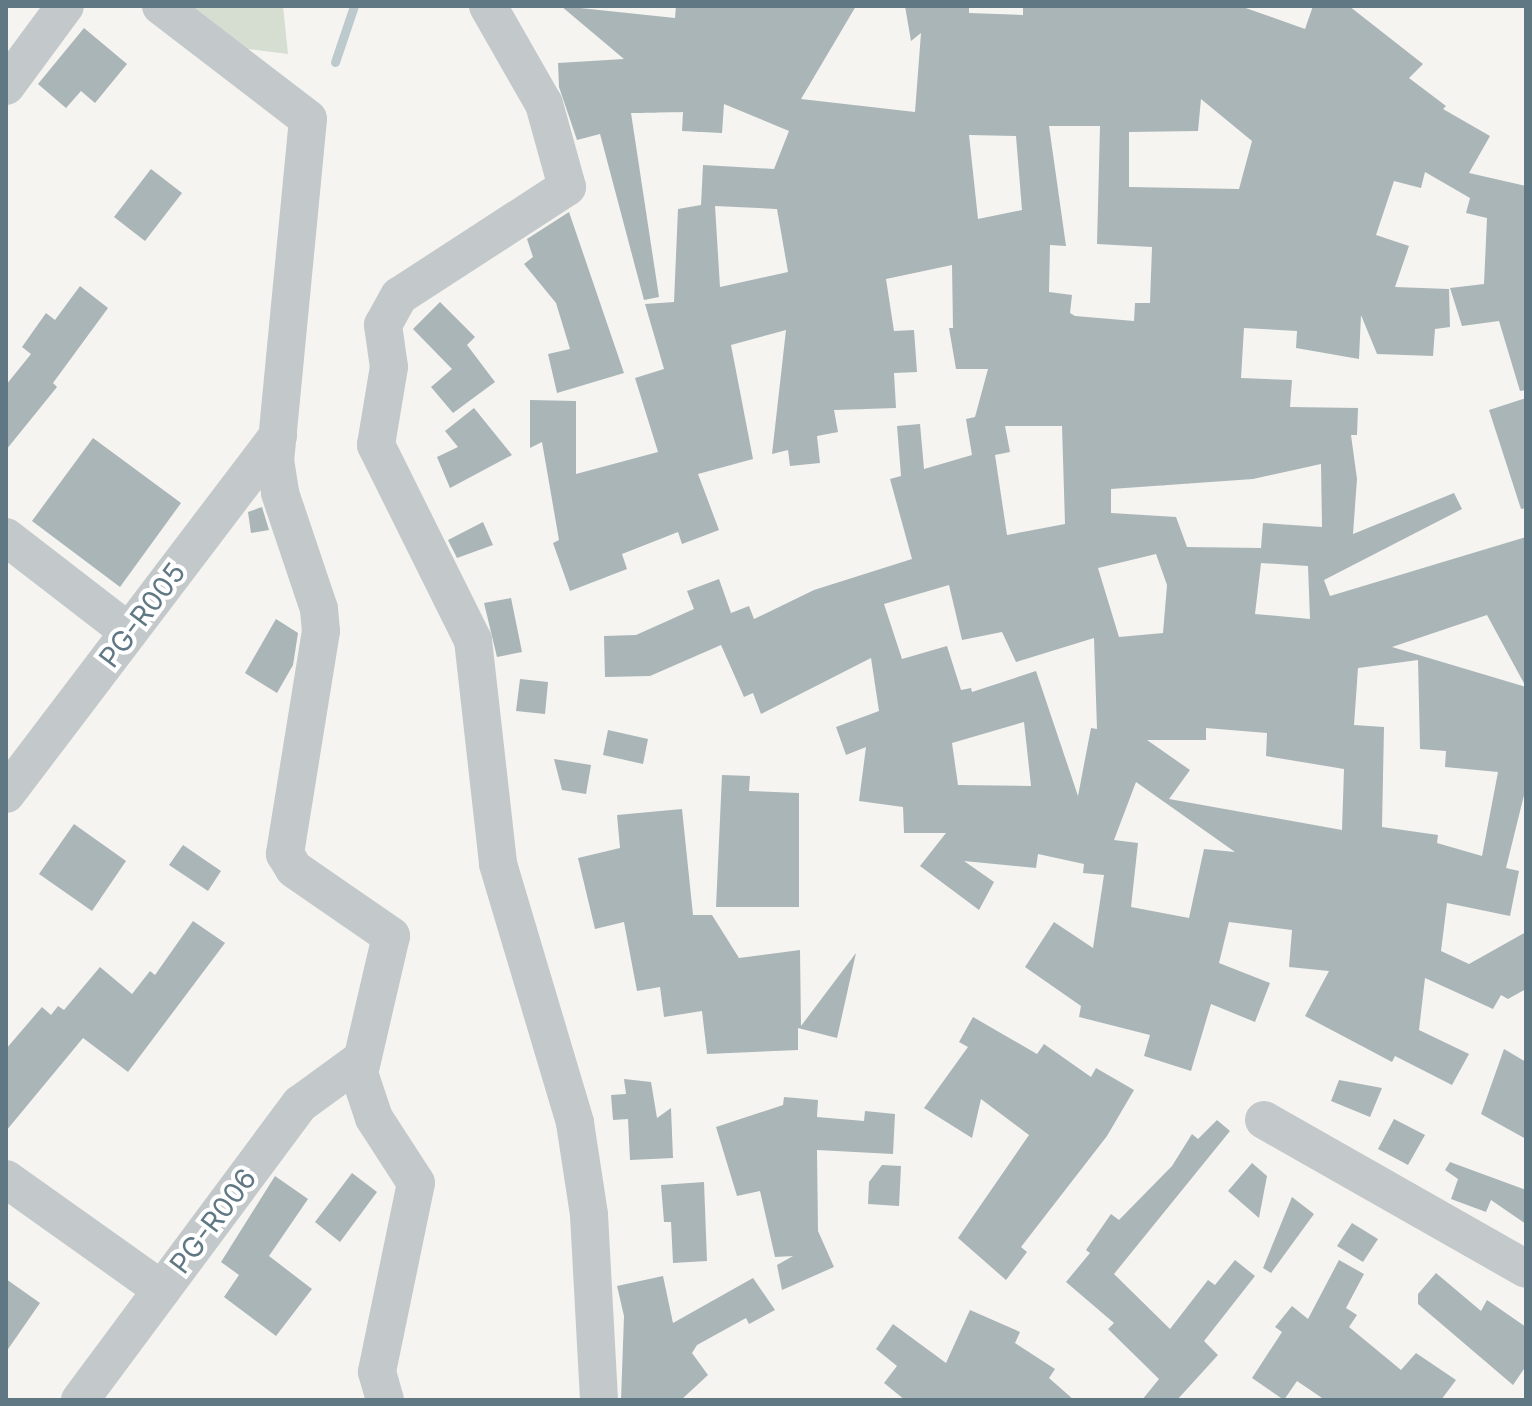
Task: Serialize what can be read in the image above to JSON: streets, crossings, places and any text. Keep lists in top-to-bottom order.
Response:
{
  "streets": {
    "street": ["PG-R005", "PG-R006"]
  }
}
